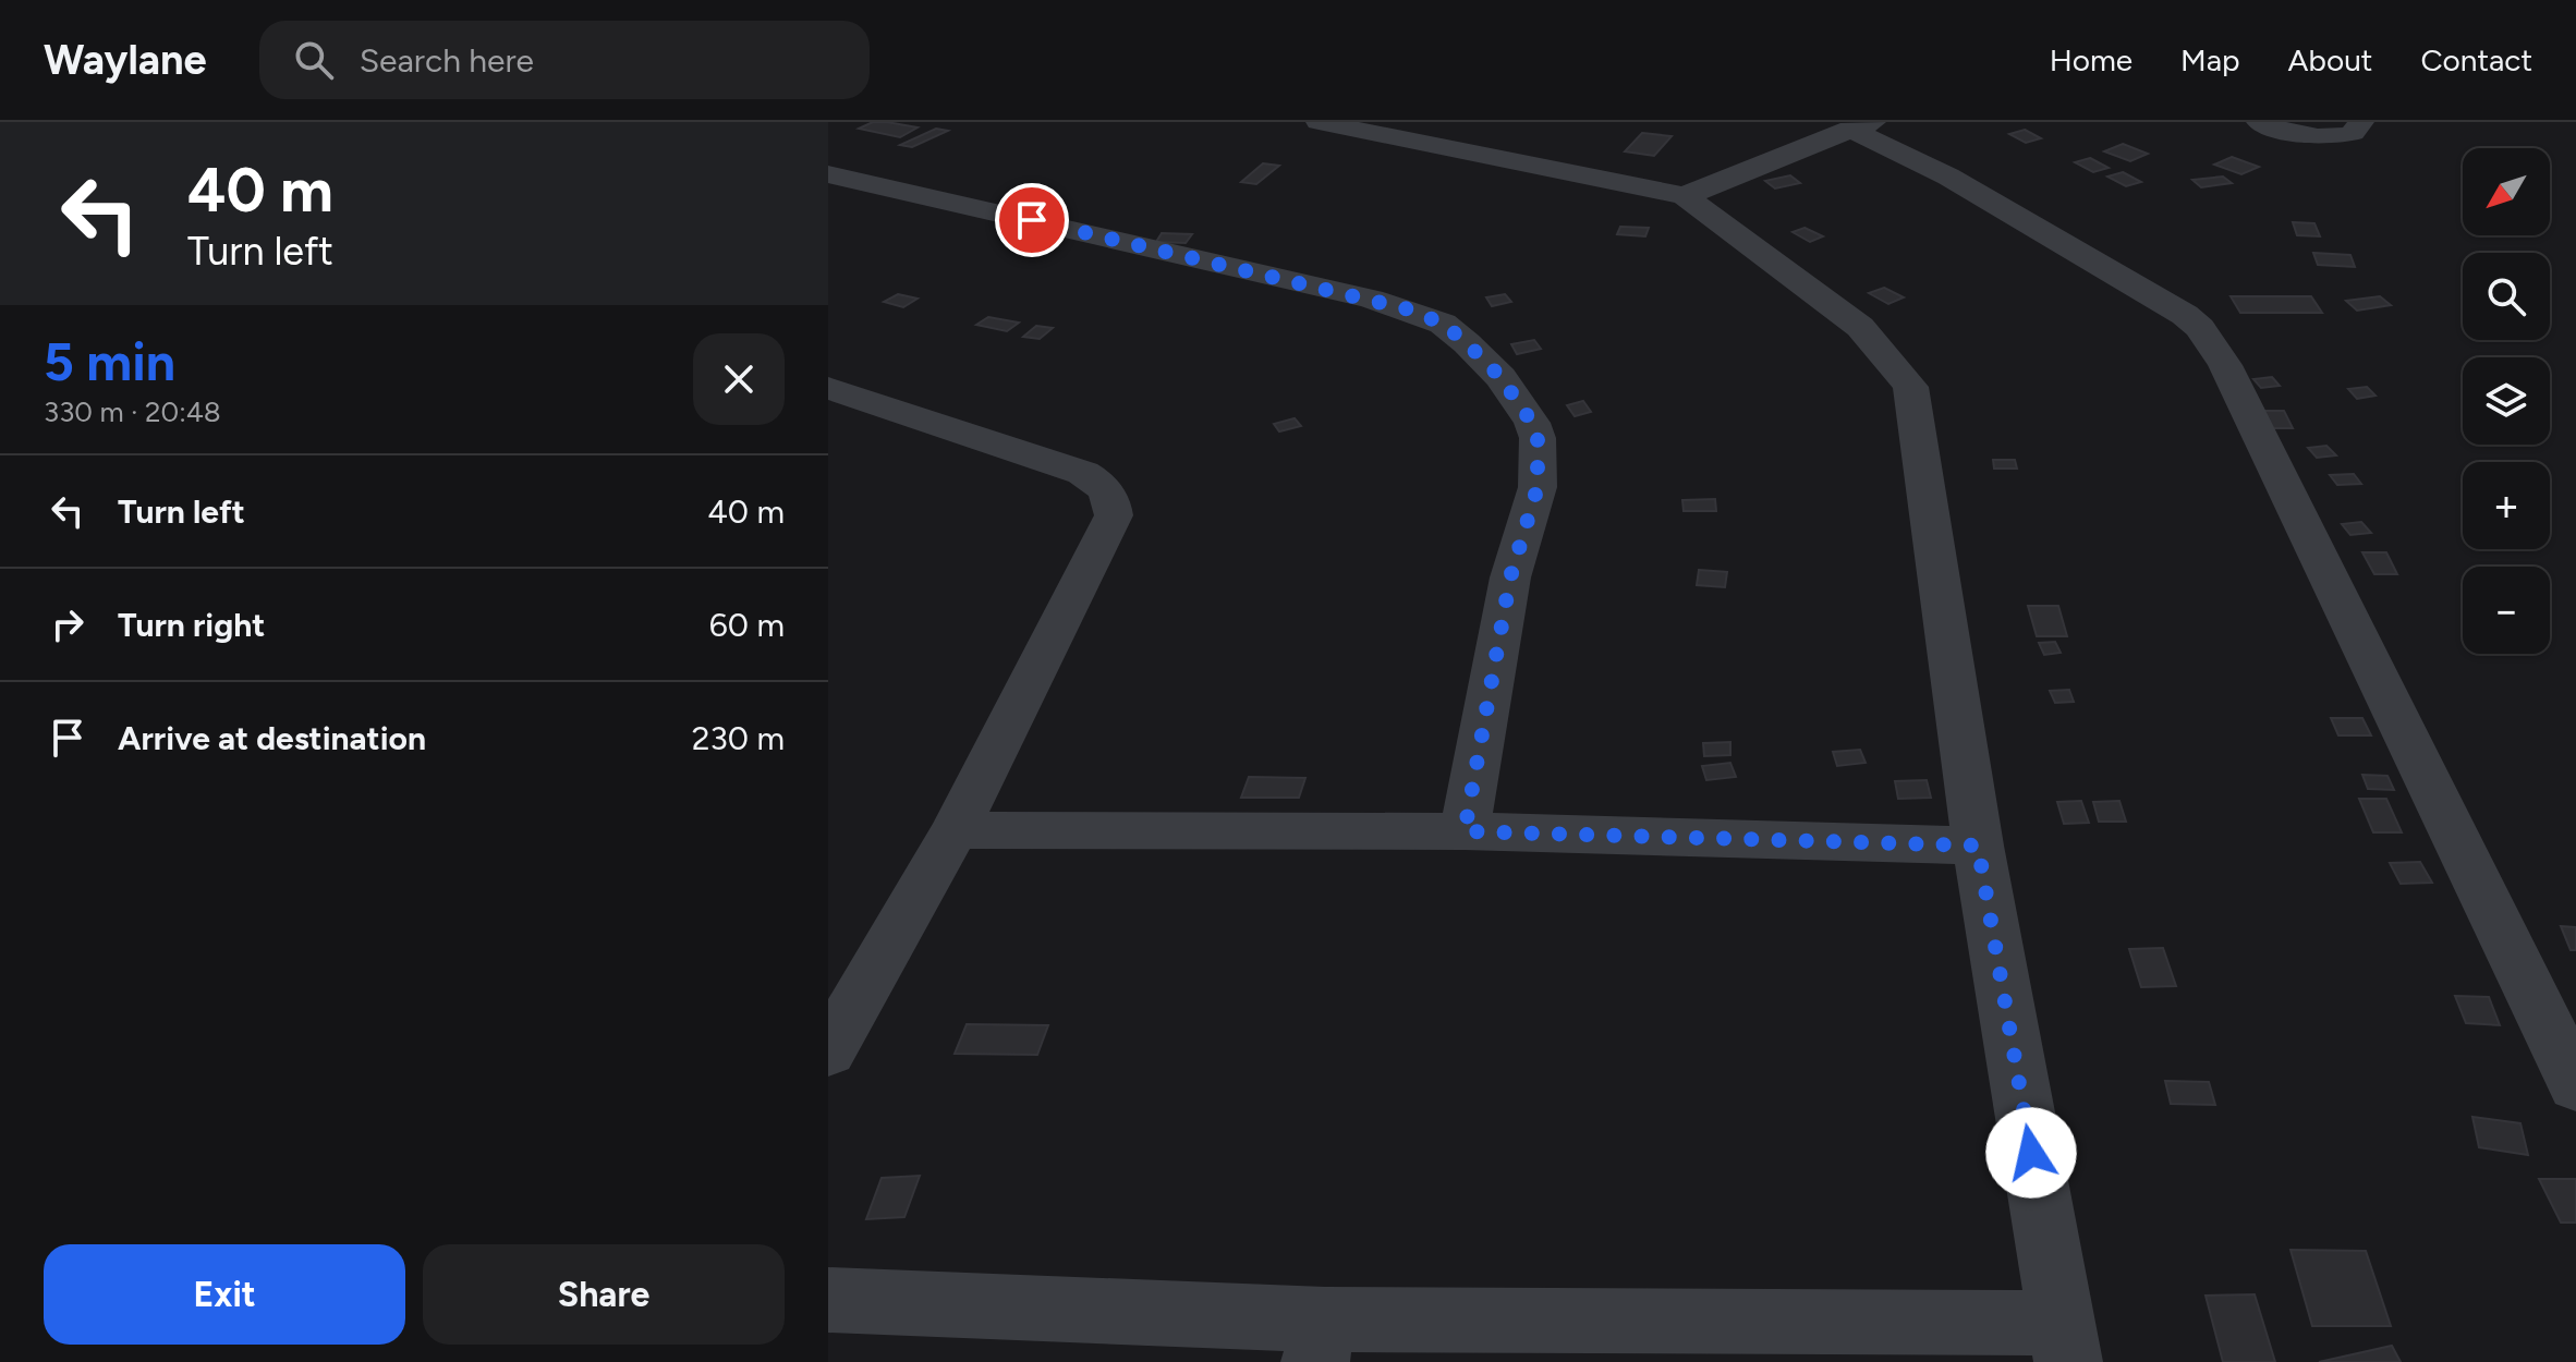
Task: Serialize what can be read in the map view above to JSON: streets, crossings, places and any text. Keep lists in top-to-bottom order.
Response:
{
  "north": "bottom left",
  "page": {
    "header": "Waylane",
    "search": "Search here",
    "nav": [
      "Home",
      "Map",
      "About",
      "Contact"
    ],
    "turn": ["40 m", "Turn left"],
    "map_buttons": ["+", "−"],
    "heading": ["5 min", "330 m · 20:48"],
    "list": [
      {
        "name": "Turn left",
        "value": "40 m"
      },
      {
        "name": "Turn right",
        "value": "60 m"
      },
      {
        "name": "Arrive at destination",
        "value": "230 m"
      }
    ],
    "buttons": ["Exit", "Share"]
  }
}
